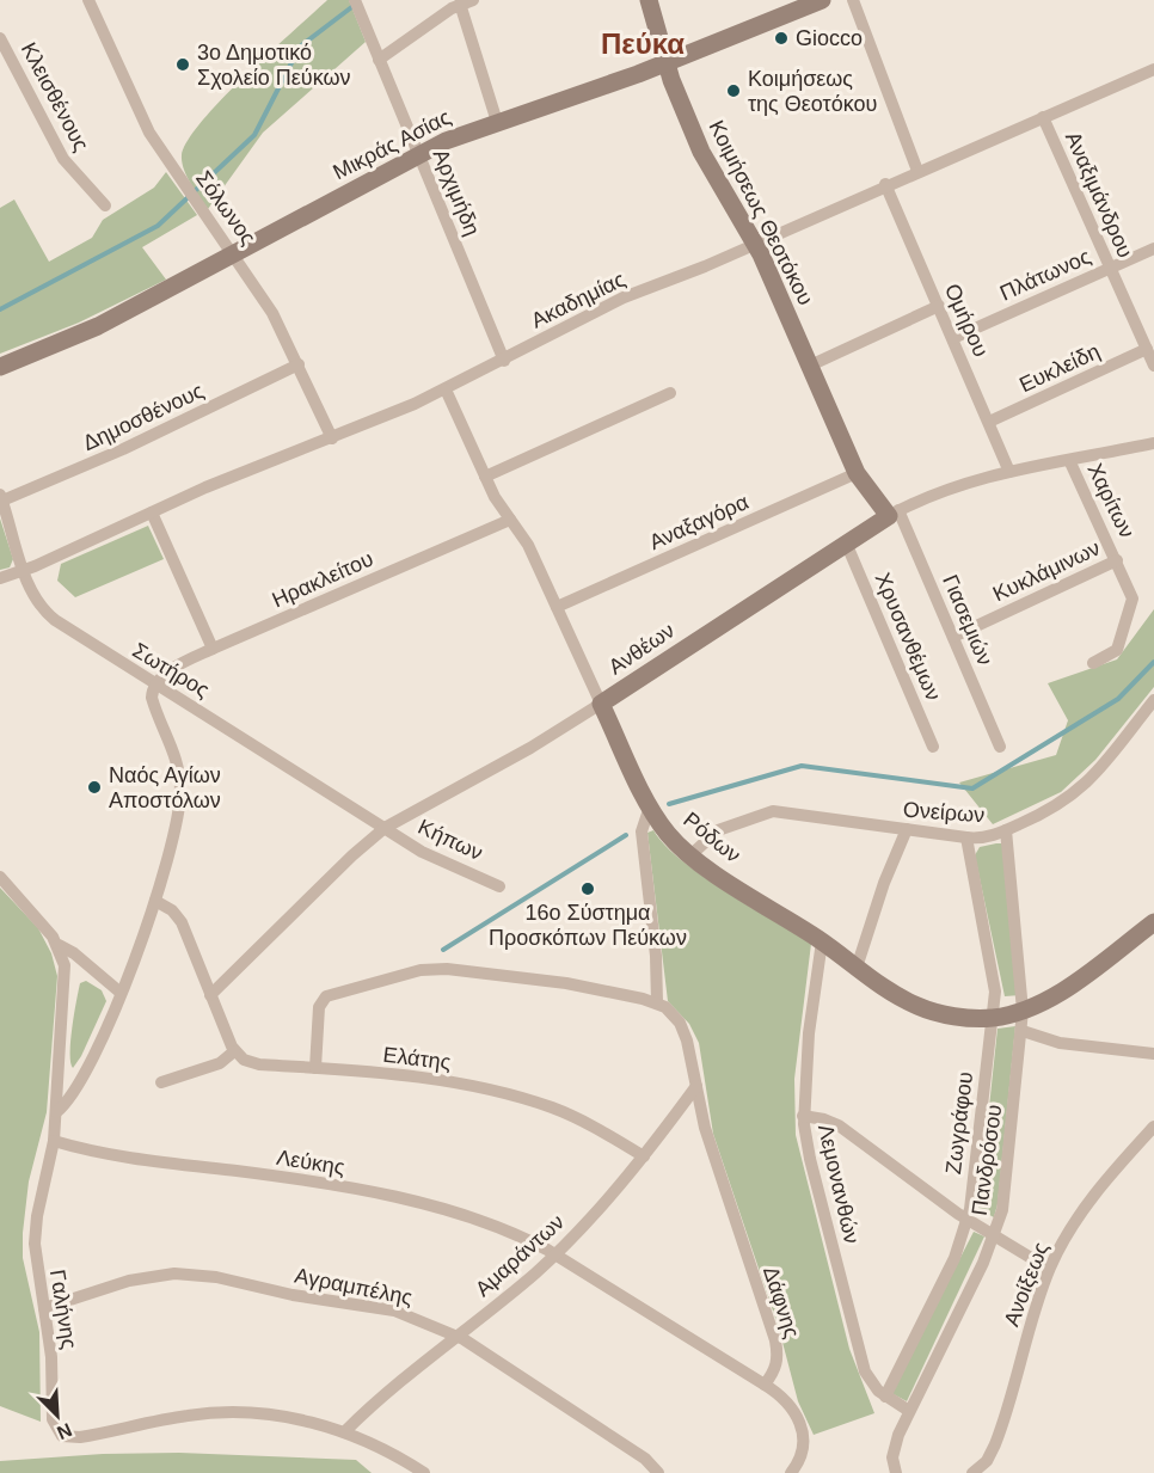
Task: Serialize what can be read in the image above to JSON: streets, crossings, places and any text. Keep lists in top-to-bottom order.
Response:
{
  "streets": {
    "street": [
      "Κλεισθένους",
      "Μικράς Ασίας",
      "Αρχιμήδη",
      "Αναξιμάνδρου",
      "Σόλωνος",
      "Κοιμήσεως Θεοτόκου",
      "Πλάτωνος",
      "Ακαδημίας",
      "Ομήρου",
      "Ευκλείδη",
      "Δημοσθένους",
      "Χαρίτων",
      "Αναξαγόρα",
      "Κυκλάμινων",
      "Ηρακλείτου",
      "Γιασεμιών",
      "Χρυσανθέμων",
      "Ανθέων",
      "Σωτήρος",
      "Ονείρων",
      "Ρόδων",
      "Κήπων",
      "Ελάτης",
      "Ζωγράφου",
      "Πανδρόσου",
      "Λεύκης",
      "Λεμονανθών",
      "Αμαράντων",
      "Ανοίξεως",
      "Αγραμπέλης",
      "Δάφνης",
      "Γαλήνης"
    ]
  },
  "crossings": [
    ["Μικράς Ασίας", "Αρχιμήδη"],
    ["Μικράς Ασίας", "Σόλωνος"],
    ["Μικράς Ασίας", "Κοιμήσεως Θεοτόκου"],
    ["Αρχιμήδη", "Ακαδημίας"],
    ["Αναξιμάνδρου", "Πλάτωνος"],
    ["Αναξιμάνδρου", "Ακαδημίας"],
    ["Αναξιμάνδρου", "Ευκλείδη"],
    ["Σόλωνος", "Ακαδημίας"],
    ["Σόλωνος", "Δημοσθένους"],
    ["Κοιμήσεως Θεοτόκου", "Ακαδημίας"],
    ["Κοιμήσεως Θεοτόκου", "Αναξαγόρα"],
    ["Κοιμήσεως Θεοτόκου", "Γιασεμιών"],
    ["Κοιμήσεως Θεοτόκου", "Ανθέων"],
    ["Πλάτωνος", "Ομήρου"],
    ["Ακαδημίας", "Ομήρου"],
    ["Ακαδημίας", "Σωτήρος"],
    ["Ακαδημίας", "Ρόδων"],
    ["Ομήρου", "Ευκλείδη"],
    ["Ομήρου", "Ανθέων"],
    ["Δημοσθένους", "Σωτήρος"],
    ["Χαρίτων", "Κυκλάμινων"],
    ["Χαρίτων", "Ανθέων"],
    ["Αναξαγόρα", "Ρόδων"],
    ["Κυκλάμινων", "Γιασεμιών"],
    ["Ηρακλείτου", "Σωτήρος"],
    ["Ηρακλείτου", "Ρόδων"],
    ["Γιασεμιών", "Ανθέων"],
    ["Χρυσανθέμων", "Ανθέων"],
    ["Ανθέων", "Σωτήρος"],
    ["Ανθέων", "Ρόδων"],
    ["Ανθέων", "Κήπων"],
    ["Σωτήρος", "Κήπων"],
    ["Ονείρων", "Ρόδων"],
    ["Ονείρων", "Ζωγράφου"],
    ["Ονείρων", "Πανδρόσου"],
    ["Ρόδων", "Ζωγράφου"],
    ["Ρόδων", "Πανδρόσου"],
    ["Ρόδων", "Λεμονανθών"],
    ["Ελάτης", "Αμαράντων"],
    ["Ζωγράφου", "Λεμονανθών"],
    ["Πανδρόσου", "Λεμονανθών"],
    ["Λεύκης", "Αμαράντων"],
    ["Λεύκης", "Γαλήνης"],
    ["Αμαράντων", "Αγραμπέλης"],
    ["Αμαράντων", "Δάφνης"],
    ["Αμαράντων", "Γαλήνης"],
    ["Αγραμπέλης", "Γαλήνης"]
  ],
  "districts": ["Πεύκα"],
  "places": [
    "Giocco",
    "3ο Δημοτικό Σχολείο Πεύκων",
    "Κοιμήσεως της Θεοτόκου",
    "Ναός Αγίων Αποστόλων",
    "16ο Σύστημα Προσκόπων Πεύκων"
  ],
  "north": "bottom right"
}
